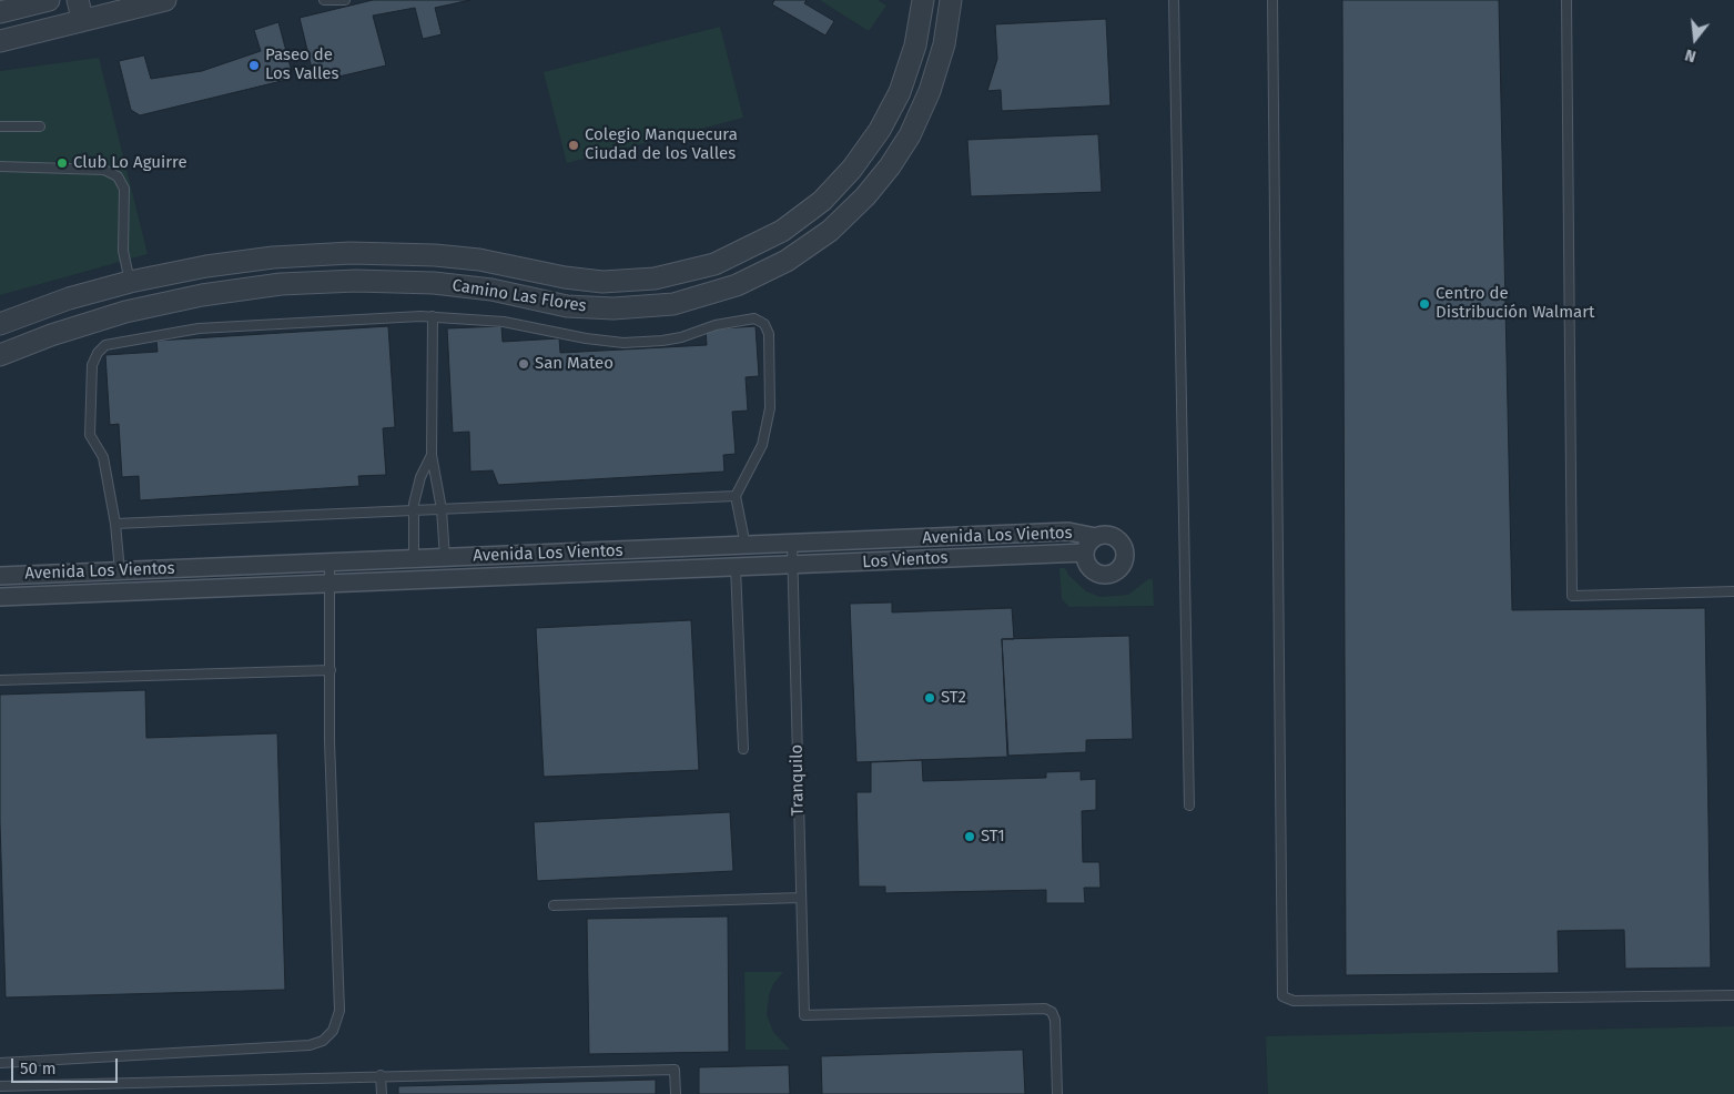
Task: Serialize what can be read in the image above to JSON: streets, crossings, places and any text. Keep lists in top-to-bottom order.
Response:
{
  "streets": {
    "street": ["Camino Las Flores", "Avenida Los Vientos", "Los Vientos"],
    "lane": ["Tranquilo"]
  },
  "crossings": [
    ["Avenida Los Vientos", "Los Vientos"],
    ["Avenida Los Vientos", "Tranquilo"],
    ["Los Vientos", "Tranquilo"]
  ],
  "places": [
    "Paseo de Los Valles",
    "Colegio Manquecura Ciudad de los Valles",
    "Club Lo Aguirre",
    "Centro de Distribución Walmart",
    "San Mateo",
    "ST2",
    "ST1"
  ],
  "scale_bar": "50 m",
  "north": "bottom"
}
